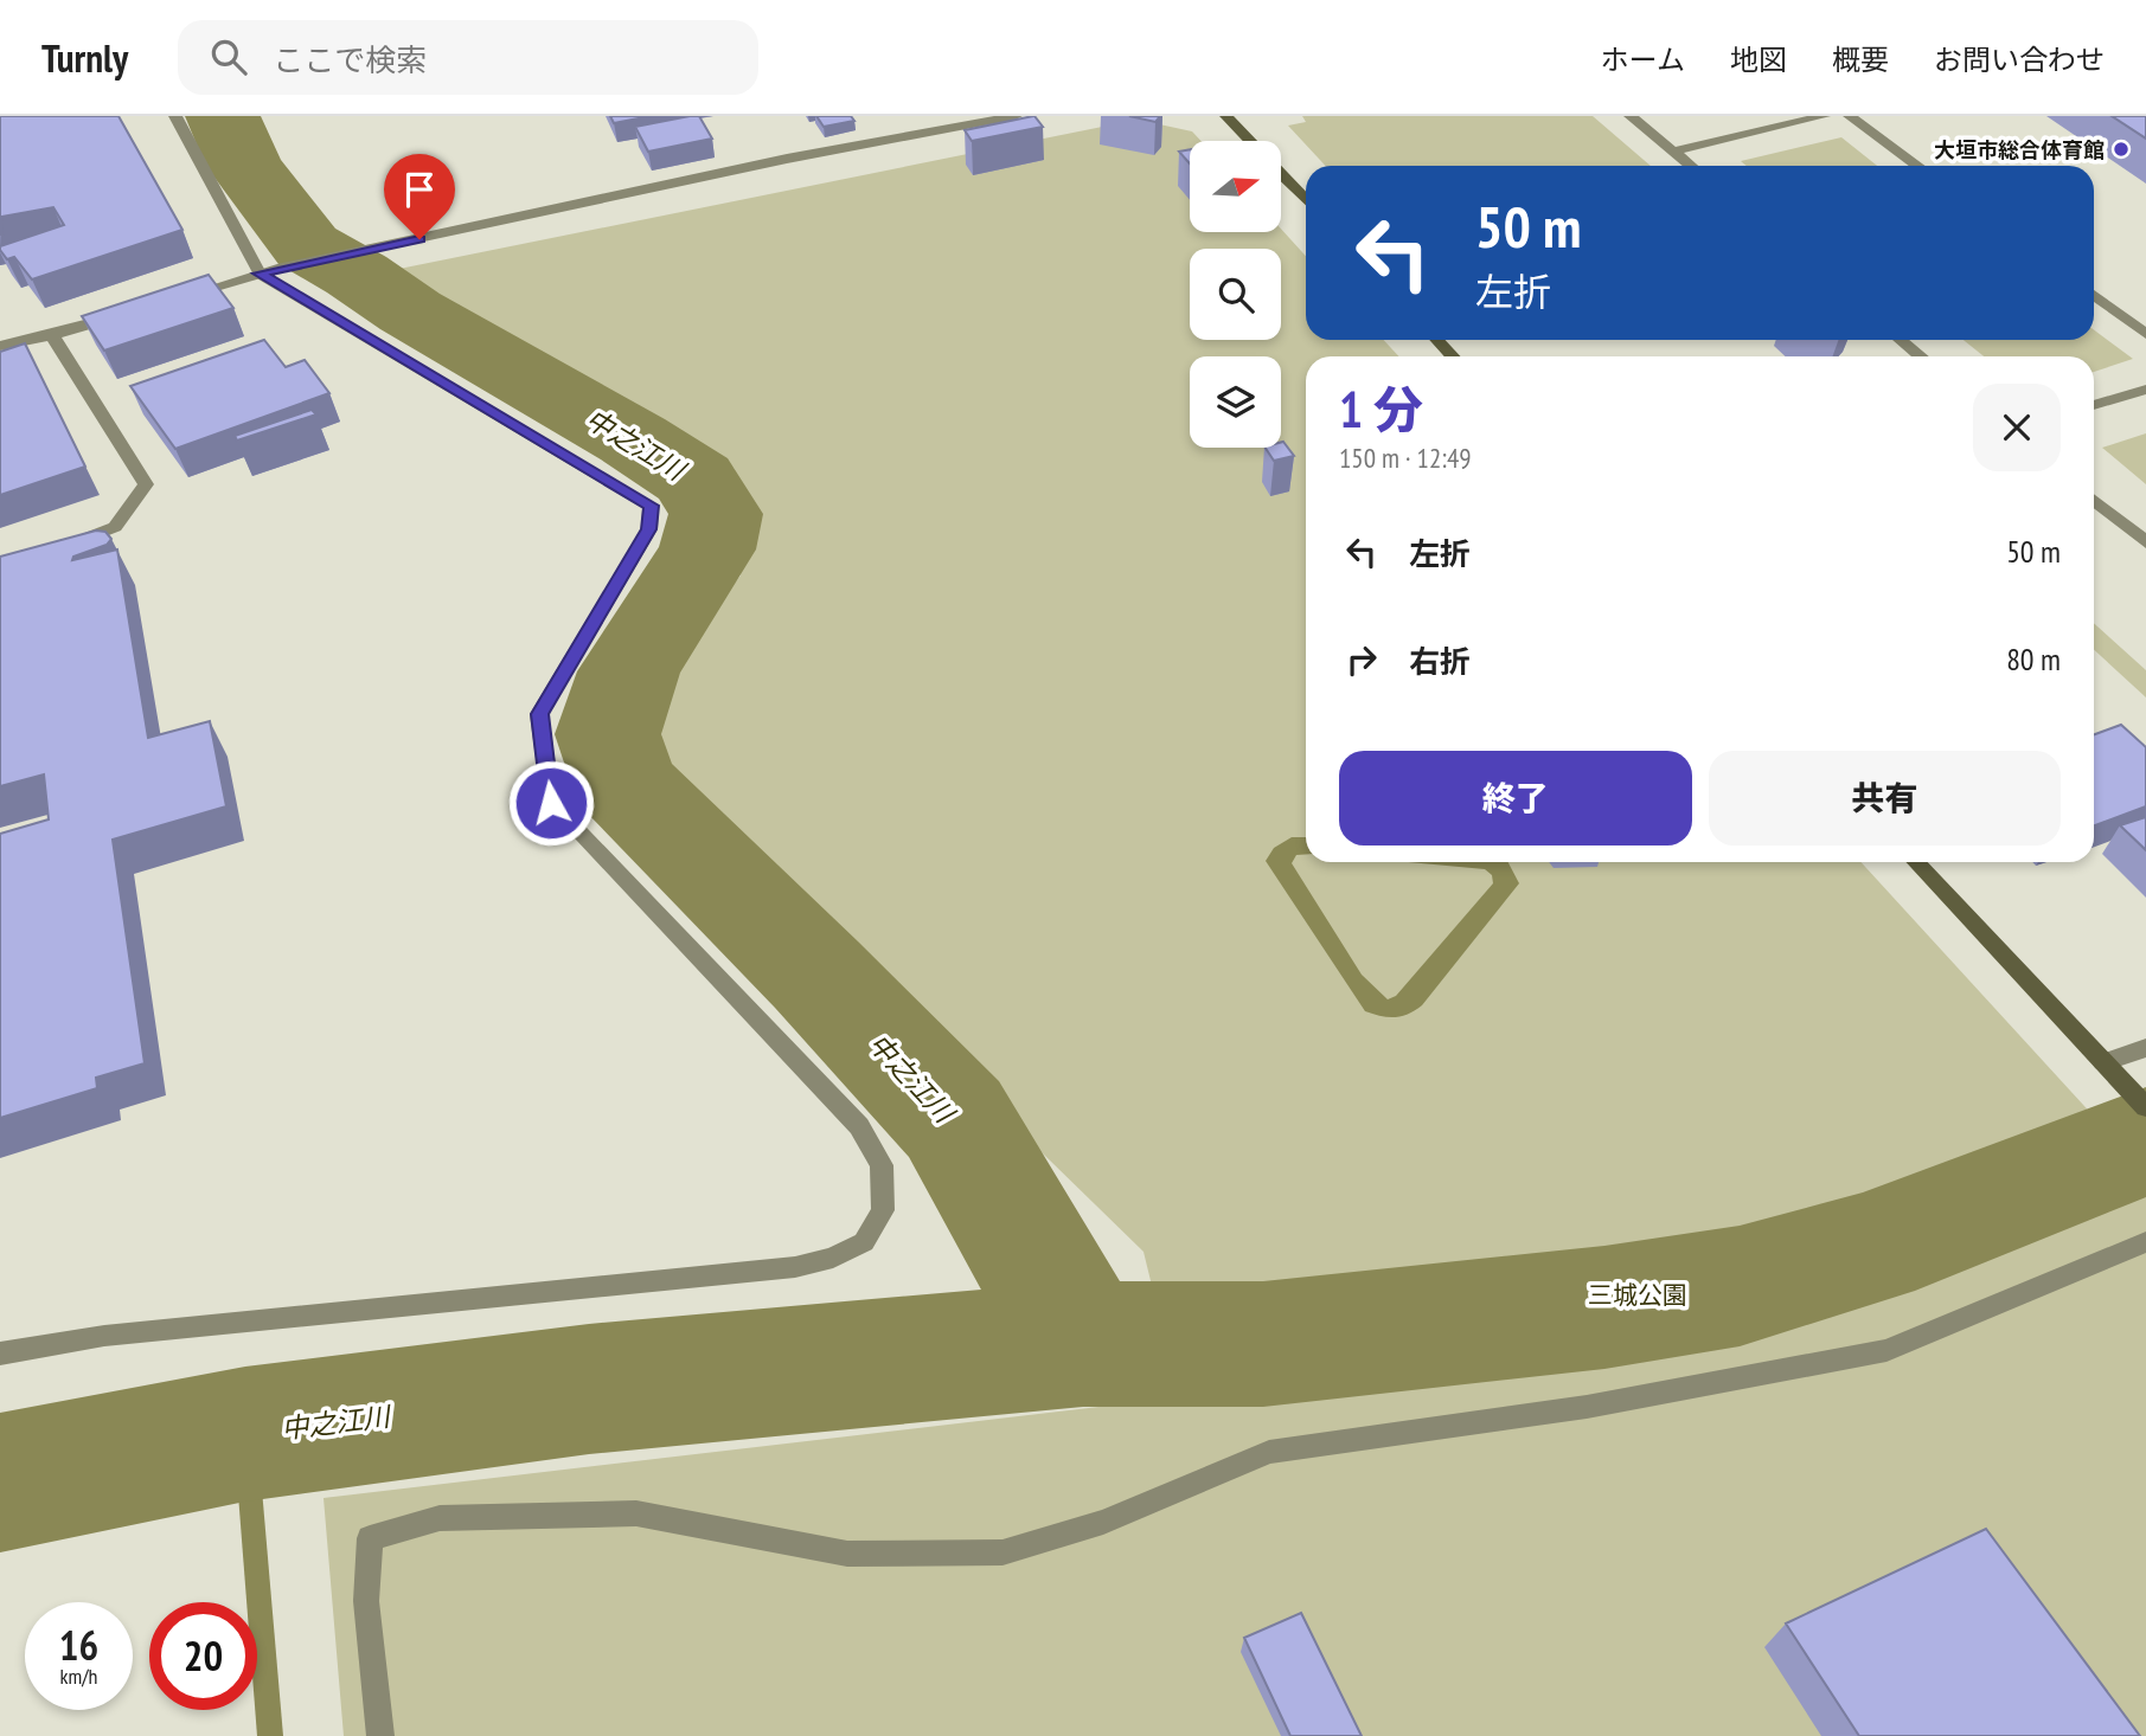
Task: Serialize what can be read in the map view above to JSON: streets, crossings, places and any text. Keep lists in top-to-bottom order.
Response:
{
  "water": ["中之江川"],
  "parks": ["三城公園"],
  "places": ["大垣市総合体育館"],
  "north": "right",
  "page": {
    "header": "Turnly",
    "search": "ここで検索",
    "nav": [
      "ホーム",
      "地図",
      "概要",
      "お問い合わせ"
    ],
    "turn": ["50 m", "左折"],
    "heading": ["1 分", "150 m · 12:49"],
    "list": [
      {
        "name": "左折",
        "value": "50 m"
      },
      {
        "name": "右折",
        "value": "80 m"
      }
    ],
    "buttons": ["終了", "共有"],
    "speed": "16 km/h",
    "limit": "20"
  }
}
